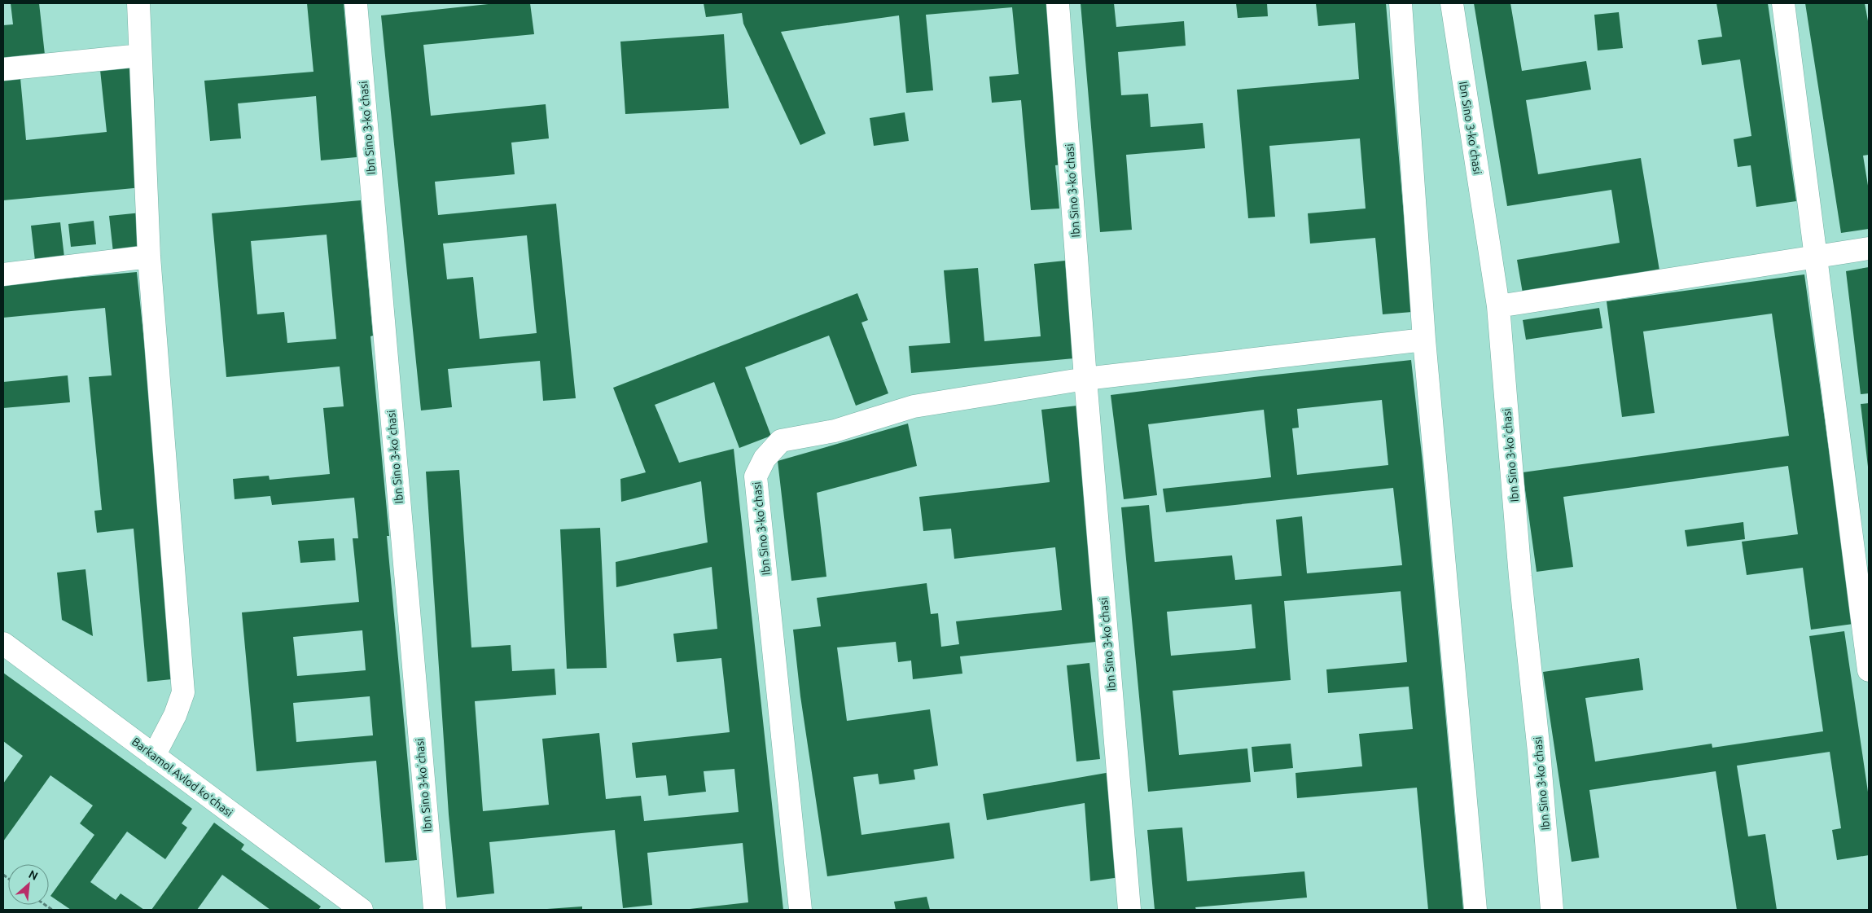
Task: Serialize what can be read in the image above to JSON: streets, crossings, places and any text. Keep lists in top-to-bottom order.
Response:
{
  "streets": {
    "street": ["Ibn Sino 3-koʼchasi", "Barkamol Avlod koʻchasi"]
  },
  "north": "top right"
}
